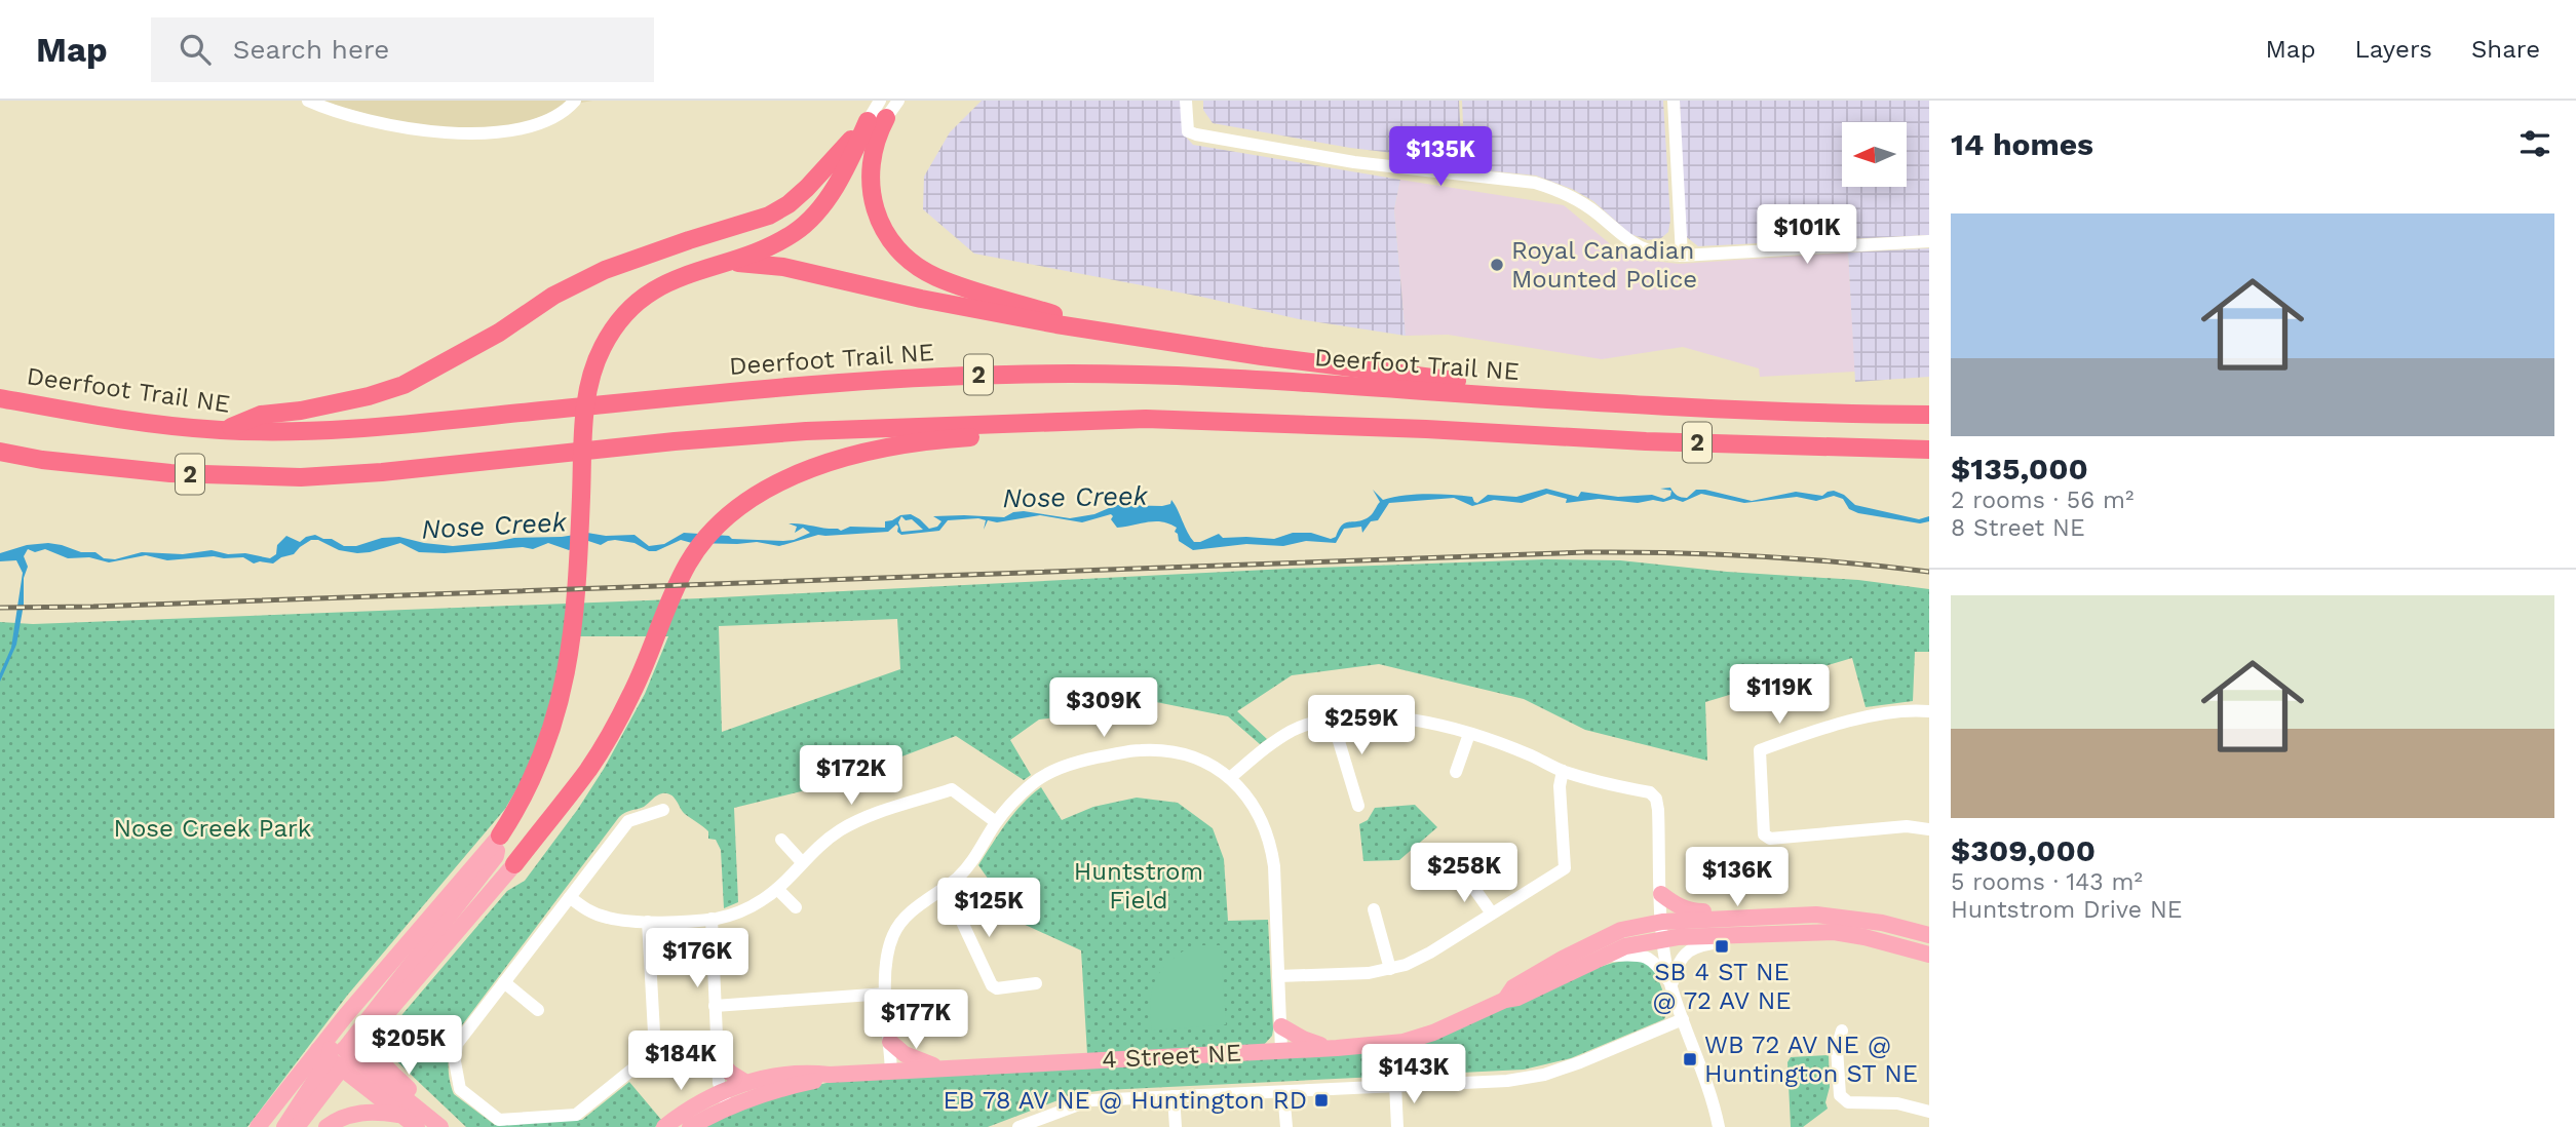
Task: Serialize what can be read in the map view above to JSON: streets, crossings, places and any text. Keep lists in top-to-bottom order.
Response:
{
  "streets": {
    "highway": ["Deerfoot Trail NE", "2"],
    "main road": ["4 Street NE"]
  },
  "water": ["Nose Creek"],
  "parks": ["Nose Creek Park", "Huntstrom Field"],
  "places": {
    "other": ["Royal Canadian Mounted Police"],
    "transit": ["SB 4 ST NE @ 72 AV NE", "WB 72 AV NE @ Huntington ST NE", "EB 78 AV NE @ Huntington RD"]
  },
  "north": "left",
  "page": {
    "header": "Map",
    "search": "Search here",
    "nav": ["Map", "Layers", "Share"],
    "heading": "14 homes",
    "price": [
      "$135K",
      "$101K",
      "$119K",
      "$309K",
      "$259K",
      "$172K",
      "$258K",
      "$136K",
      "$125K",
      "$176K",
      "$177K",
      "$205K",
      "$184K",
      "$143K"
    ],
    "list": [
      {
        "name": "$135,000",
        "note": "2 rooms · 56 m² · 8 Street NE"
      },
      {
        "name": "$309,000",
        "note": "5 rooms · 143 m² · Huntstrom Drive NE"
      }
    ]
  }
}
